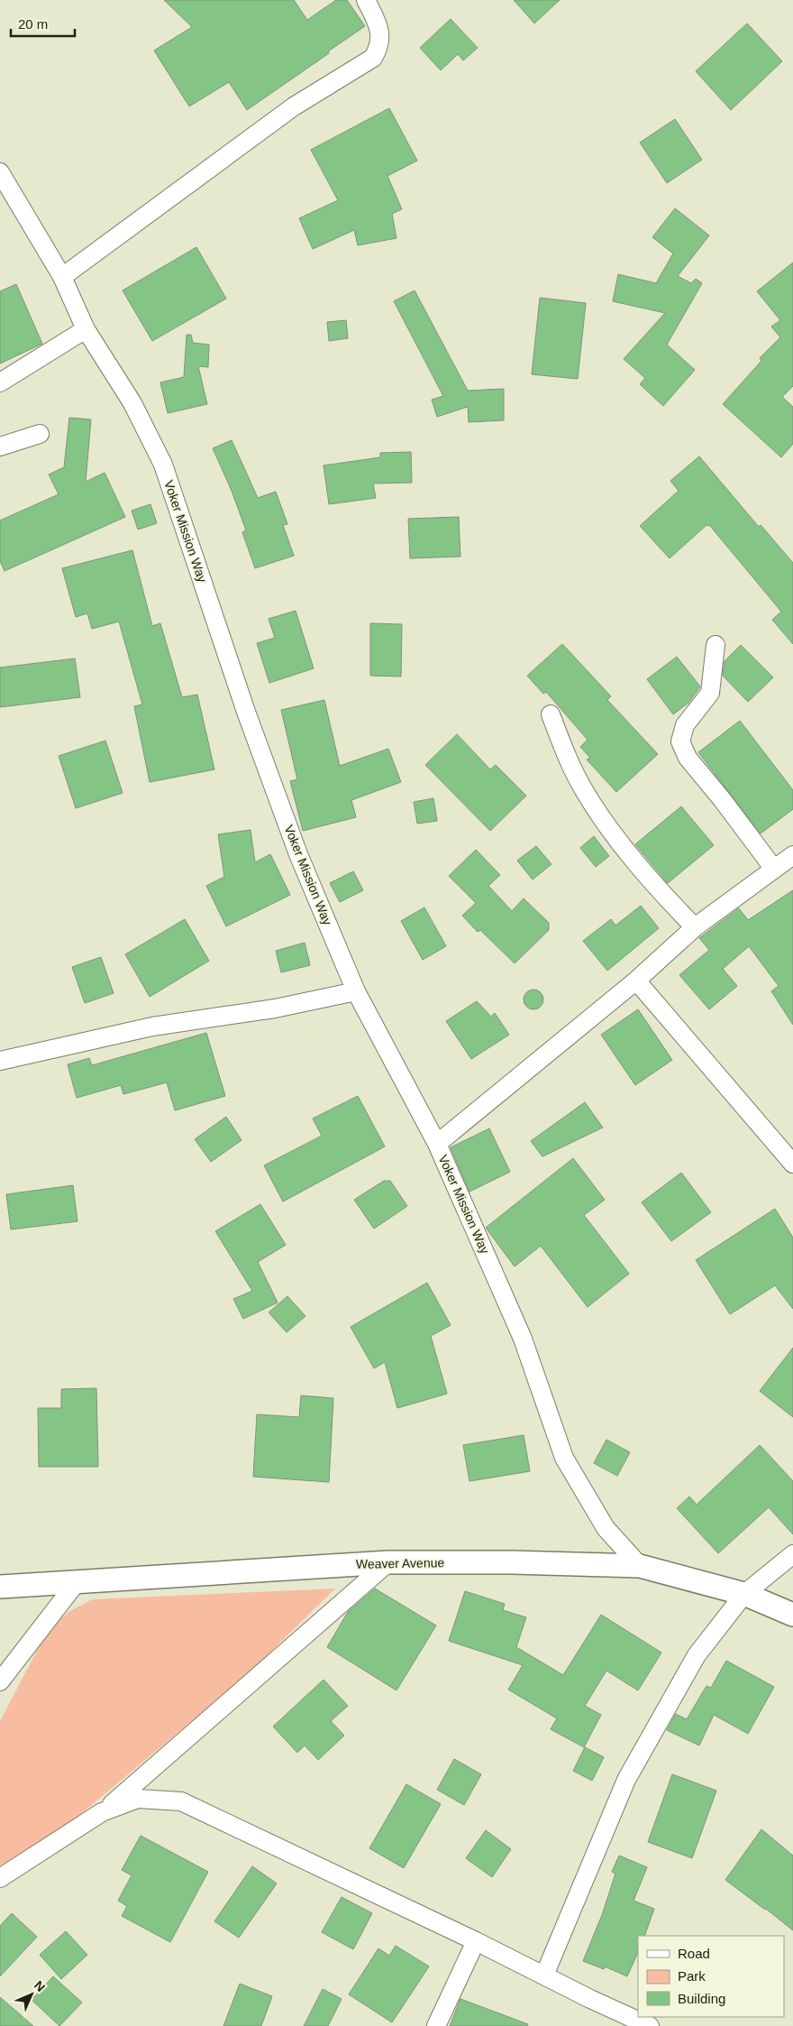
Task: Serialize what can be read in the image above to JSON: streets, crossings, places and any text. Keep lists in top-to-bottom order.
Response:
{
  "streets": {
    "street": ["Voker Mission Way", "Weaver Avenue"]
  },
  "crossings": [
    ["Voker Mission Way", "Weaver Avenue"]
  ],
  "legend": ["Road", "Park", "Building"],
  "scale_bar": "20 m",
  "north": "top right"
}
